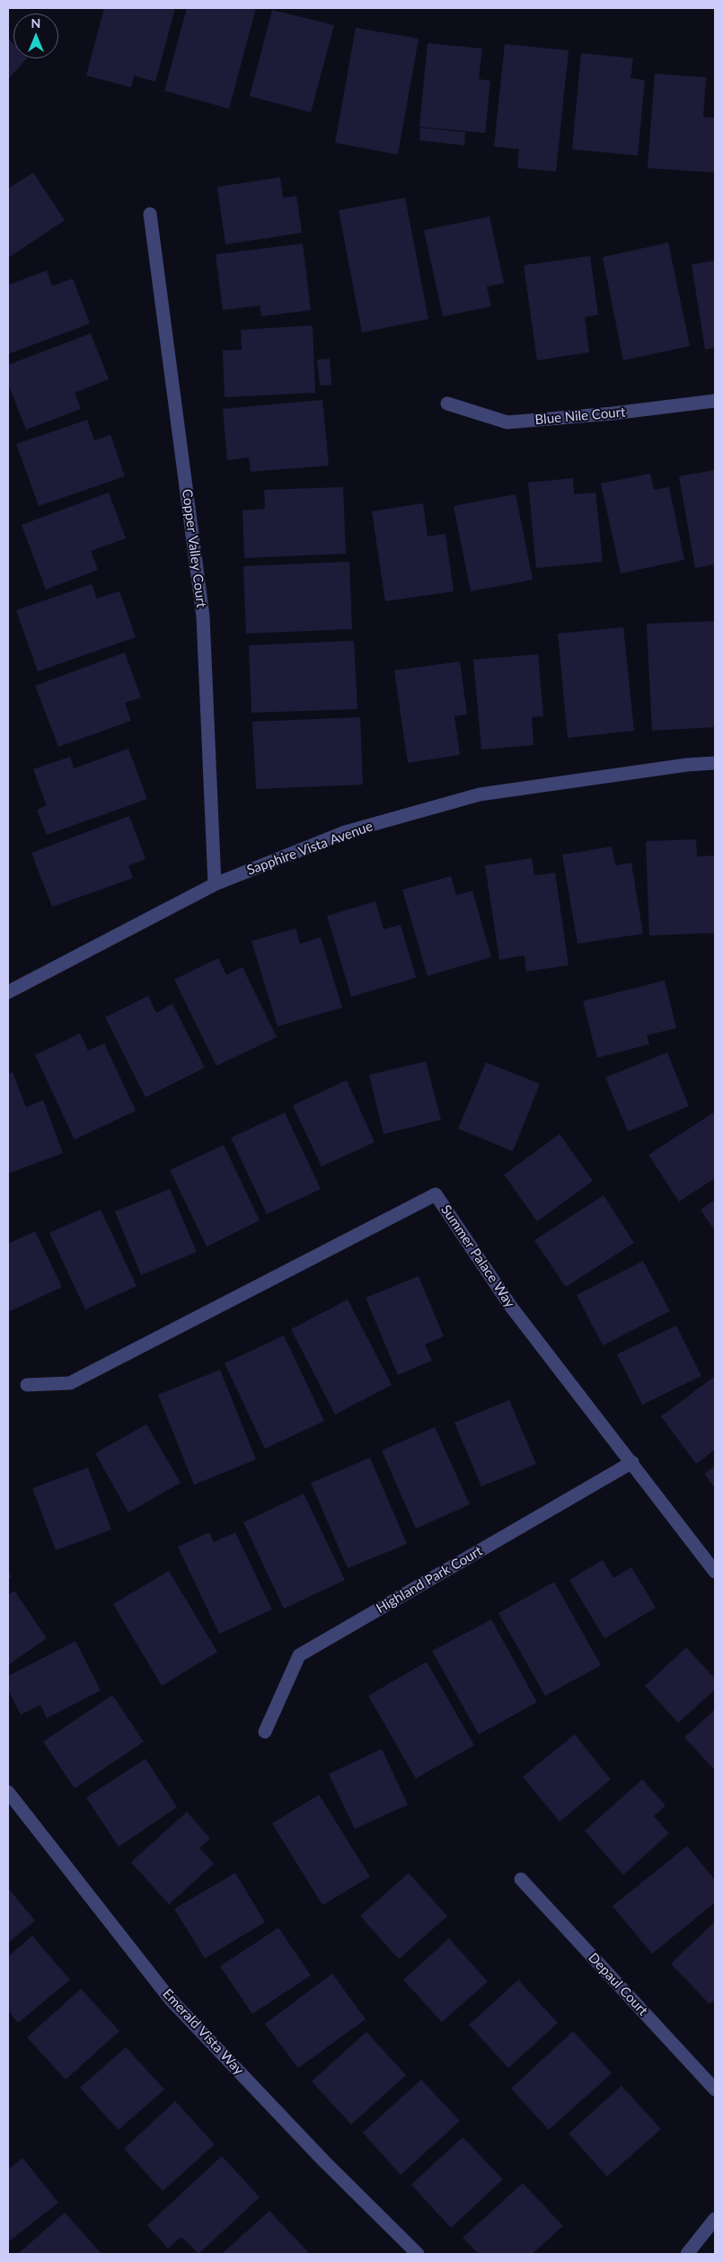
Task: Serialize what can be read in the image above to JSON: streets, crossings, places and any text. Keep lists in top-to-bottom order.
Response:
{
  "streets": {
    "street": [
      "Blue Nile Court",
      "Copper Valley Court",
      "Sapphire Vista Avenue",
      "Summer Palace Way",
      "Highland Park Court",
      "Depaul Court",
      "Emerald Vista Way"
    ]
  },
  "crossings": [
    ["Copper Valley Court", "Sapphire Vista Avenue"],
    ["Summer Palace Way", "Highland Park Court"]
  ],
  "north": "top"
}
